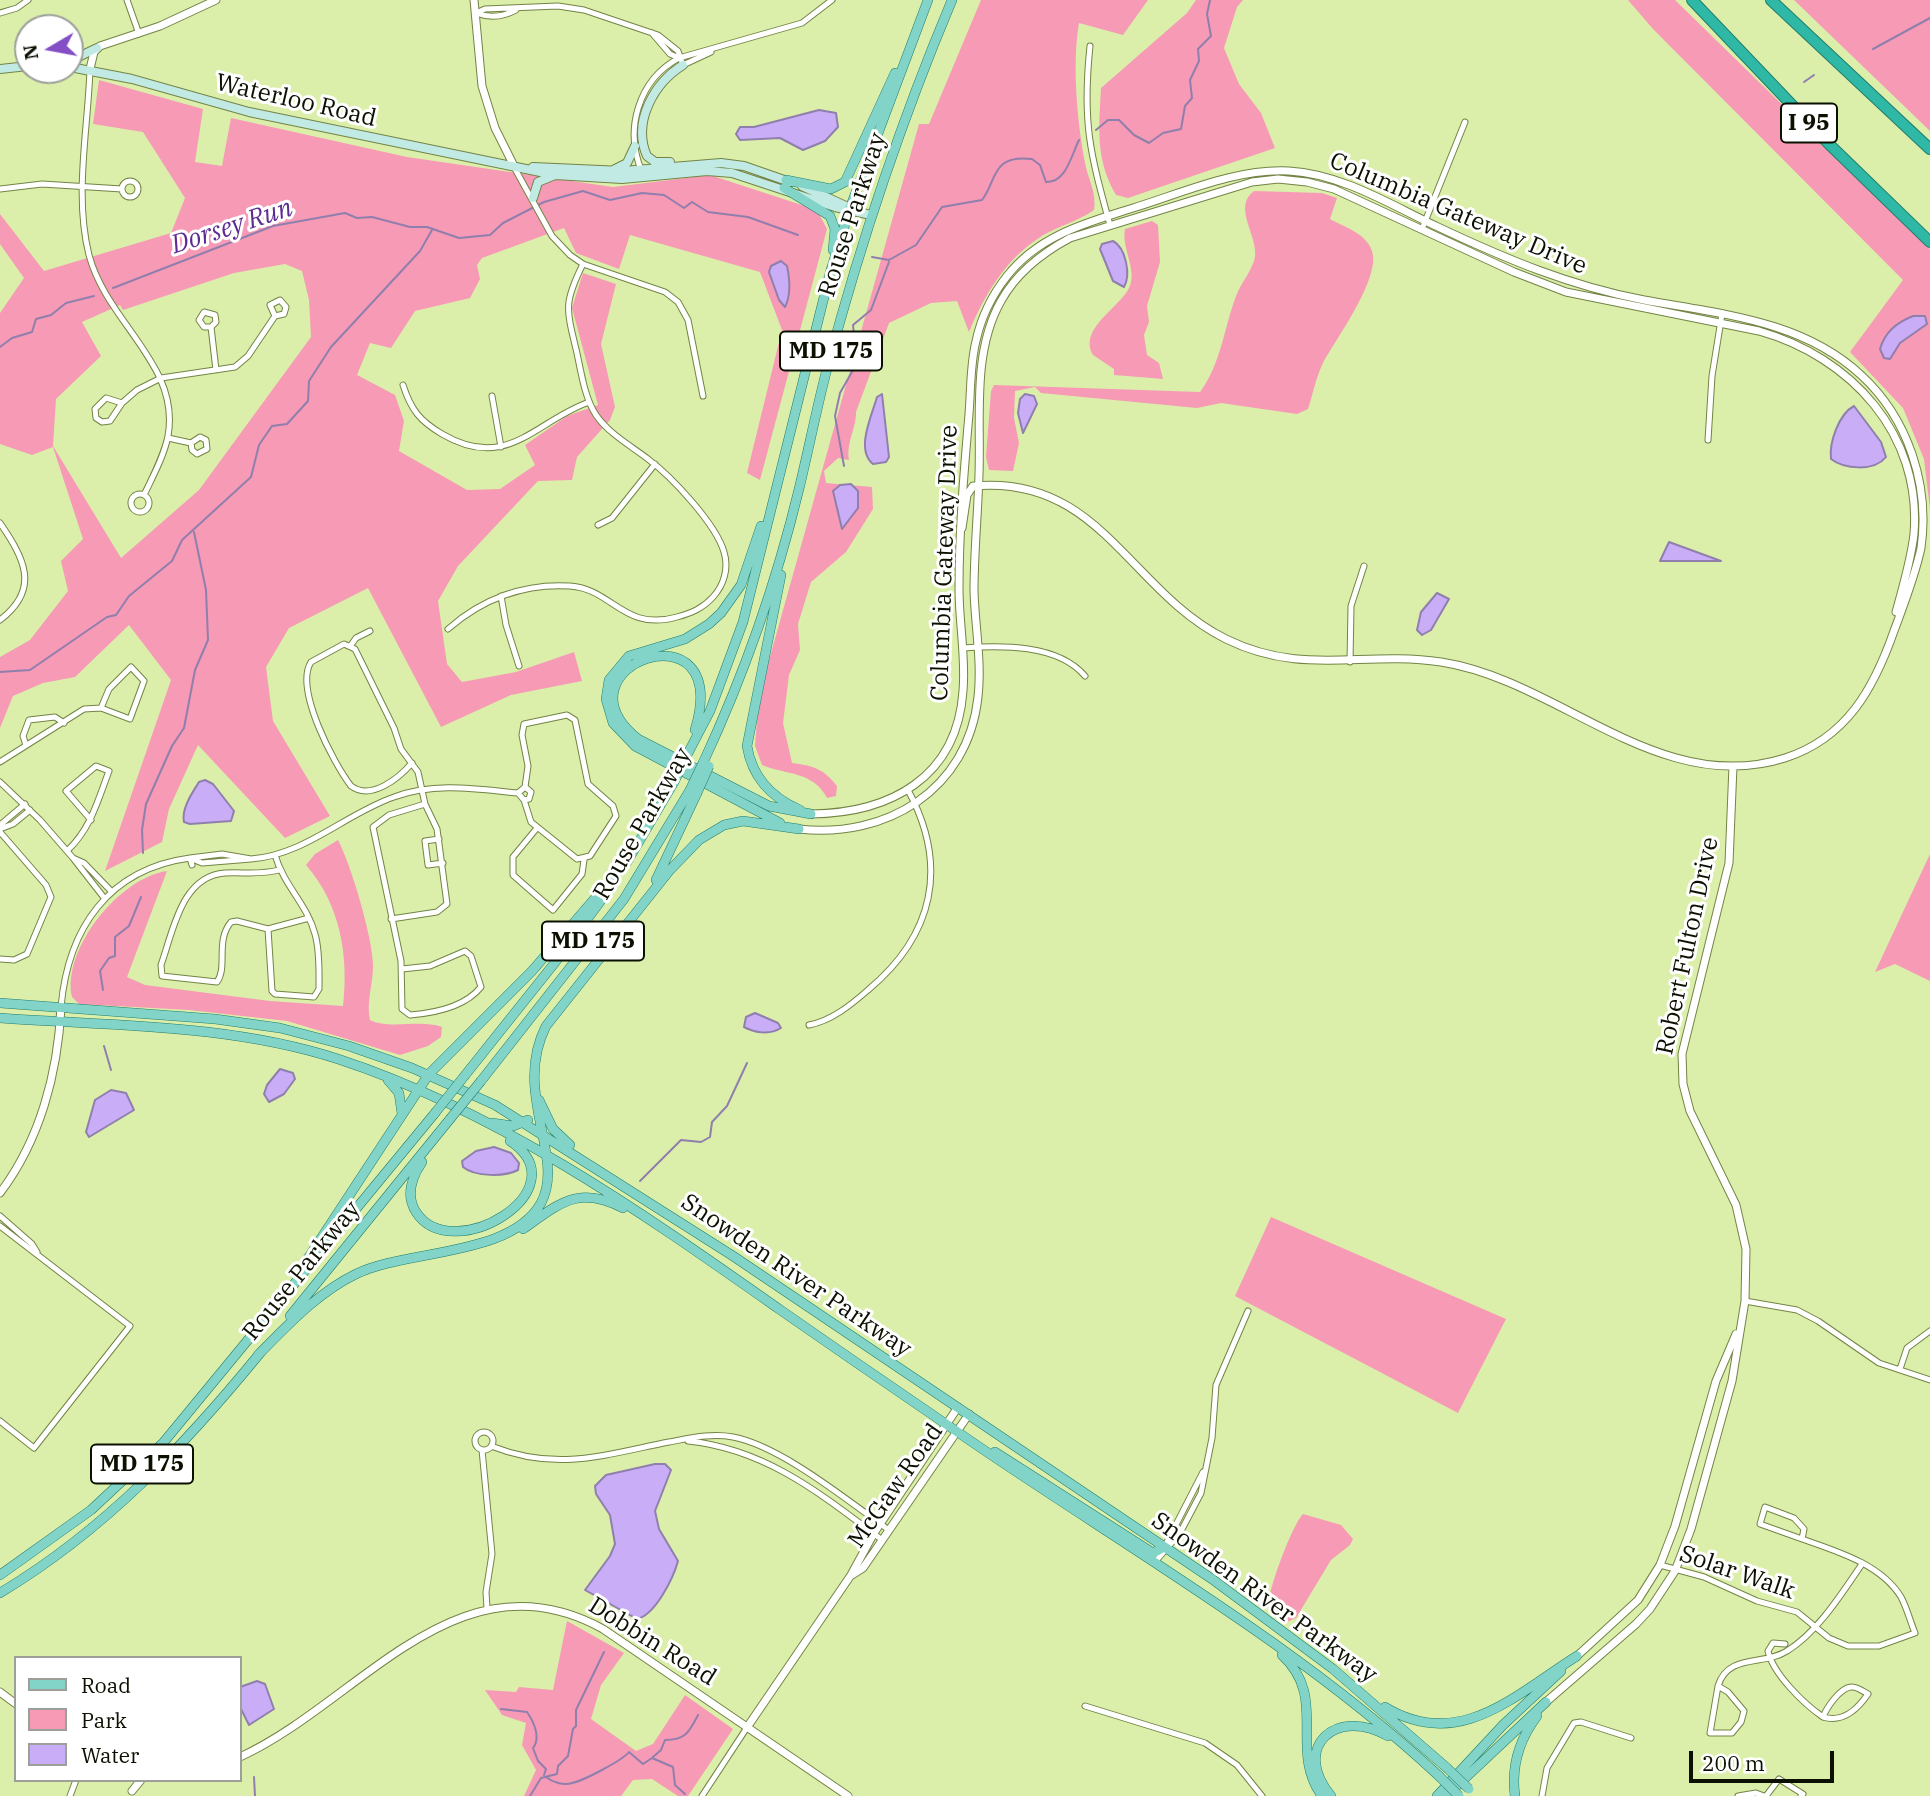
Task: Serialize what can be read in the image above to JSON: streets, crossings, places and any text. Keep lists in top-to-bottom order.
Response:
{
  "streets": {
    "highway": ["I 95"],
    "main road": [
      "Waterloo Road",
      "Rouse Parkway",
      "MD 175",
      "Snowden River Parkway"
    ],
    "street": [
      "Columbia Gateway Drive",
      "Robert Fulton Drive",
      "McGaw Road",
      "Solar Walk",
      "Dobbin Road"
    ]
  },
  "crossings": [
    ["Waterloo Road", "Rouse Parkway"],
    ["Columbia Gateway Drive", "Robert Fulton Drive"],
    ["Robert Fulton Drive", "Solar Walk"],
    ["Snowden River Parkway", "McGaw Road"],
    ["McGaw Road", "Dobbin Road"]
  ],
  "water": ["Dorsey Run"],
  "legend": ["Road", "Park", "Water"],
  "scale_bar": "200 m",
  "north": "left"
}
